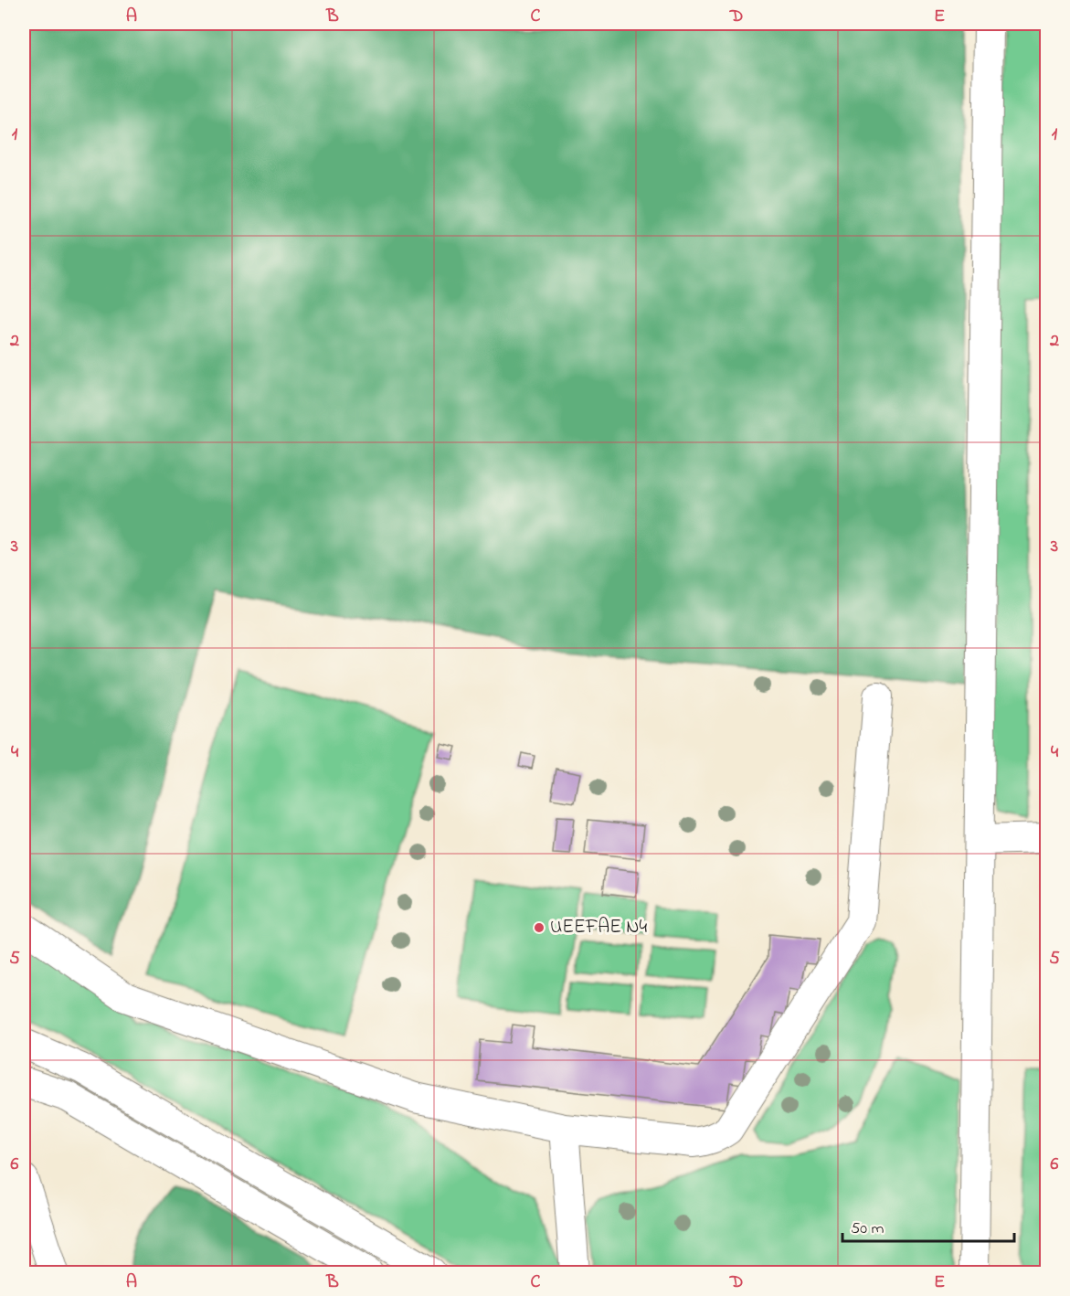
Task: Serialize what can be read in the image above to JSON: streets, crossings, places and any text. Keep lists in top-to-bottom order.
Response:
{
  "places": ["UEEFAE N4"],
  "scale_bar": "50 m",
  "grid": {
    "columns": [
      "A",
      "B",
      "C",
      "D",
      "E"
    ],
    "rows": [
      "1",
      "2",
      "3",
      "4",
      "5",
      "6"
    ]
  }
}
